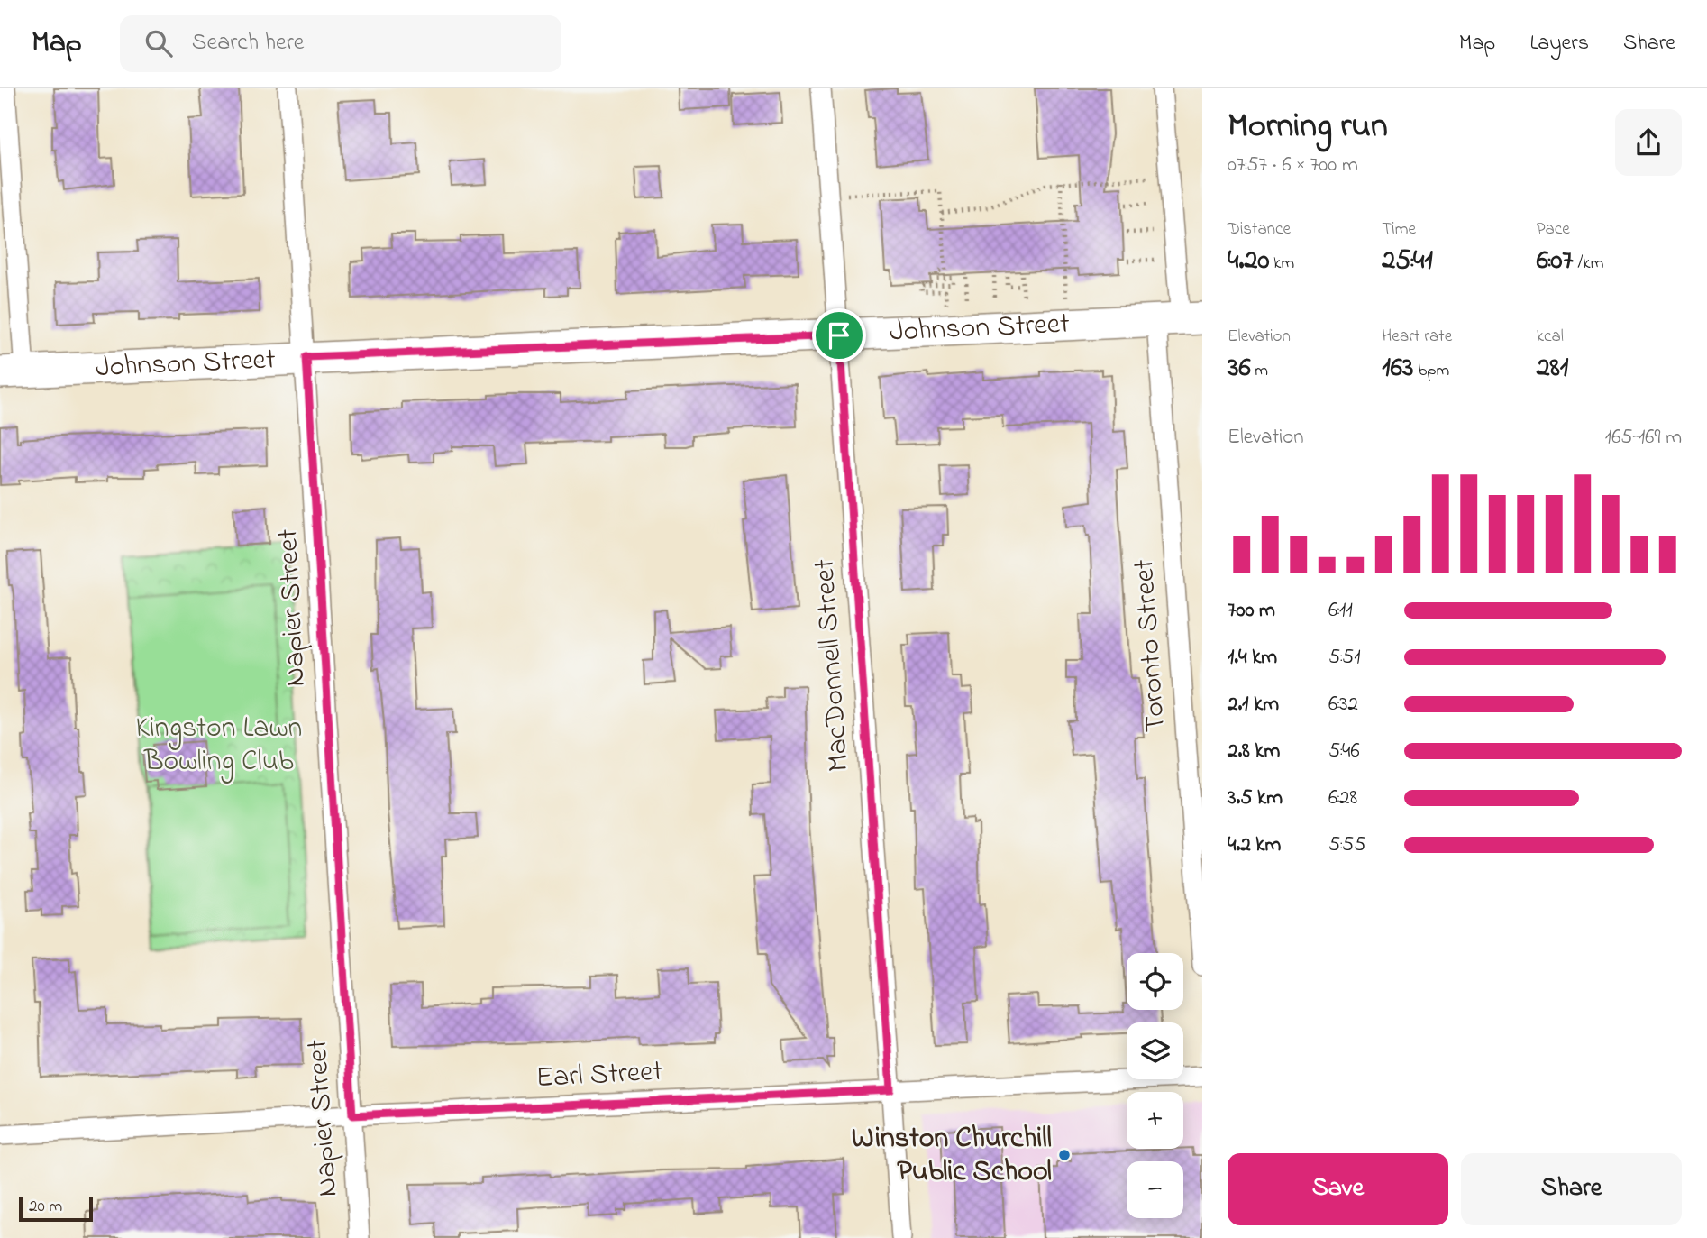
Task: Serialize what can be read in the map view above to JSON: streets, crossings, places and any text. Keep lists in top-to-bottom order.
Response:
{
  "streets": {
    "main road": ["Johnson Street"],
    "street": [
      "Napier Street",
      "Toronto Street",
      "MacDonnell Street",
      "Earl Street"
    ]
  },
  "crossings": [
    ["Johnson Street", "Napier Street"],
    ["Johnson Street", "Toronto Street"],
    ["Johnson Street", "MacDonnell Street"],
    ["Napier Street", "Earl Street"],
    ["MacDonnell Street", "Earl Street"]
  ],
  "parks": ["Kingston Lawn Bowling Club"],
  "places": ["Winston Churchill Public School"],
  "scale_bar": "20 m",
  "page": {
    "header": "Map",
    "search": "Search here",
    "nav": ["Map", "Layers", "Share"],
    "heading": ["Morning run", "07:57 · 6 × 700 m"],
    "stats": [
      ["Distance", "4.20 km"],
      ["Time", "25:41"],
      ["Pace", "6:07 /km"],
      ["Elevation", "36 m"],
      ["Heart rate", "163 bpm"],
      ["kcal", "281"]
    ],
    "chart": ["Elevation", "165–169 m"],
    "list": [
      {
        "name": "700 m",
        "note": "6:11"
      },
      {
        "name": "1.4 km",
        "note": "5:51"
      },
      {
        "name": "2.1 km",
        "note": "6:32"
      },
      {
        "name": "2.8 km",
        "note": "5:46"
      },
      {
        "name": "3.5 km",
        "note": "6:28"
      },
      {
        "name": "4.2 km",
        "note": "5:55"
      }
    ],
    "map_buttons": ["+", "−"],
    "buttons": ["Save", "Share"],
    "scale": "20 m"
  }
}
